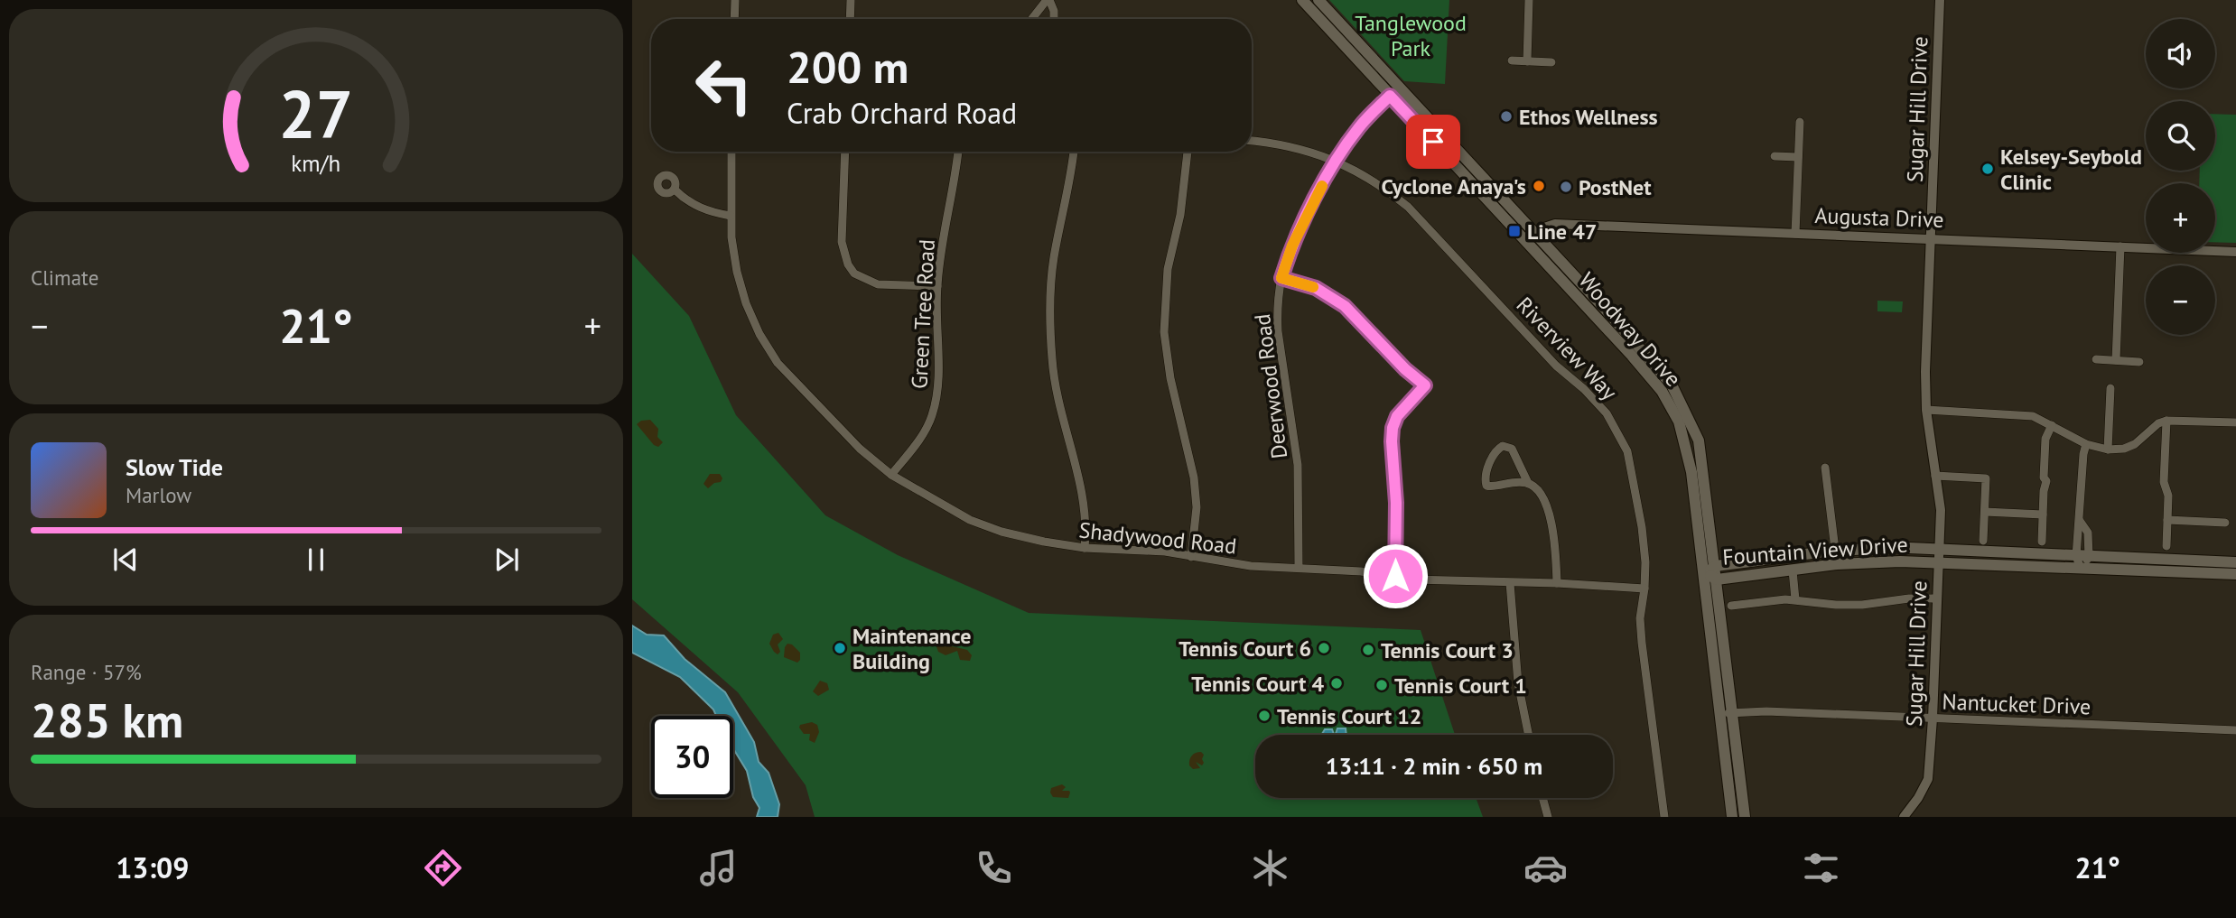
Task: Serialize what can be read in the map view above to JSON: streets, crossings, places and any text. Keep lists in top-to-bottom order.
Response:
{
  "streets": {
    "main road": ["Woodway Drive", "Fountain View Drive"],
    "street": [
      "Sugar Hill Drive",
      "Augusta Drive",
      "Green Tree Road",
      "Riverview Way",
      "Deerwood Road",
      "Shadywood Road",
      "Nantucket Drive"
    ]
  },
  "crossings": [
    ["Sugar Hill Drive", "Augusta Drive"],
    ["Sugar Hill Drive", "Fountain View Drive"],
    ["Sugar Hill Drive", "Nantucket Drive"],
    ["Augusta Drive", "Woodway Drive"],
    ["Green Tree Road", "Shadywood Road"],
    ["Woodway Drive", "Deerwood Road"],
    ["Woodway Drive", "Fountain View Drive"],
    ["Woodway Drive", "Nantucket Drive"],
    ["Riverview Way", "Deerwood Road"],
    ["Riverview Way", "Shadywood Road"],
    ["Deerwood Road", "Shadywood Road"]
  ],
  "parks": ["Tanglewood Park"],
  "places": {
    "other": [
      "Ethos Wellness",
      "Kelsey-Seybold Clinic",
      "Cyclone Anaya's",
      "PostNet",
      "Maintenance Building",
      "Tennis Court 6",
      "Tennis Court 3",
      "Tennis Court 4",
      "Tennis Court 1",
      "Tennis Court 12"
    ],
    "transit": ["Line 47"]
  },
  "page": {
    "map_buttons": ["+", "−"],
    "turn": ["200 m", "Crab Orchard Road"],
    "tile": [
      "Climate",
      ["Range · 57%", "285 km"]
    ],
    "heat": ["−", "21°", "+"],
    "song": ["Slow Tide", "Marlow"],
    "limit": "30",
    "trip": "13:11 · 2 min · 650 m",
    "tabs": ["13:09", "21°"],
    "gauge": ["27", "km/h"]
  }
}
